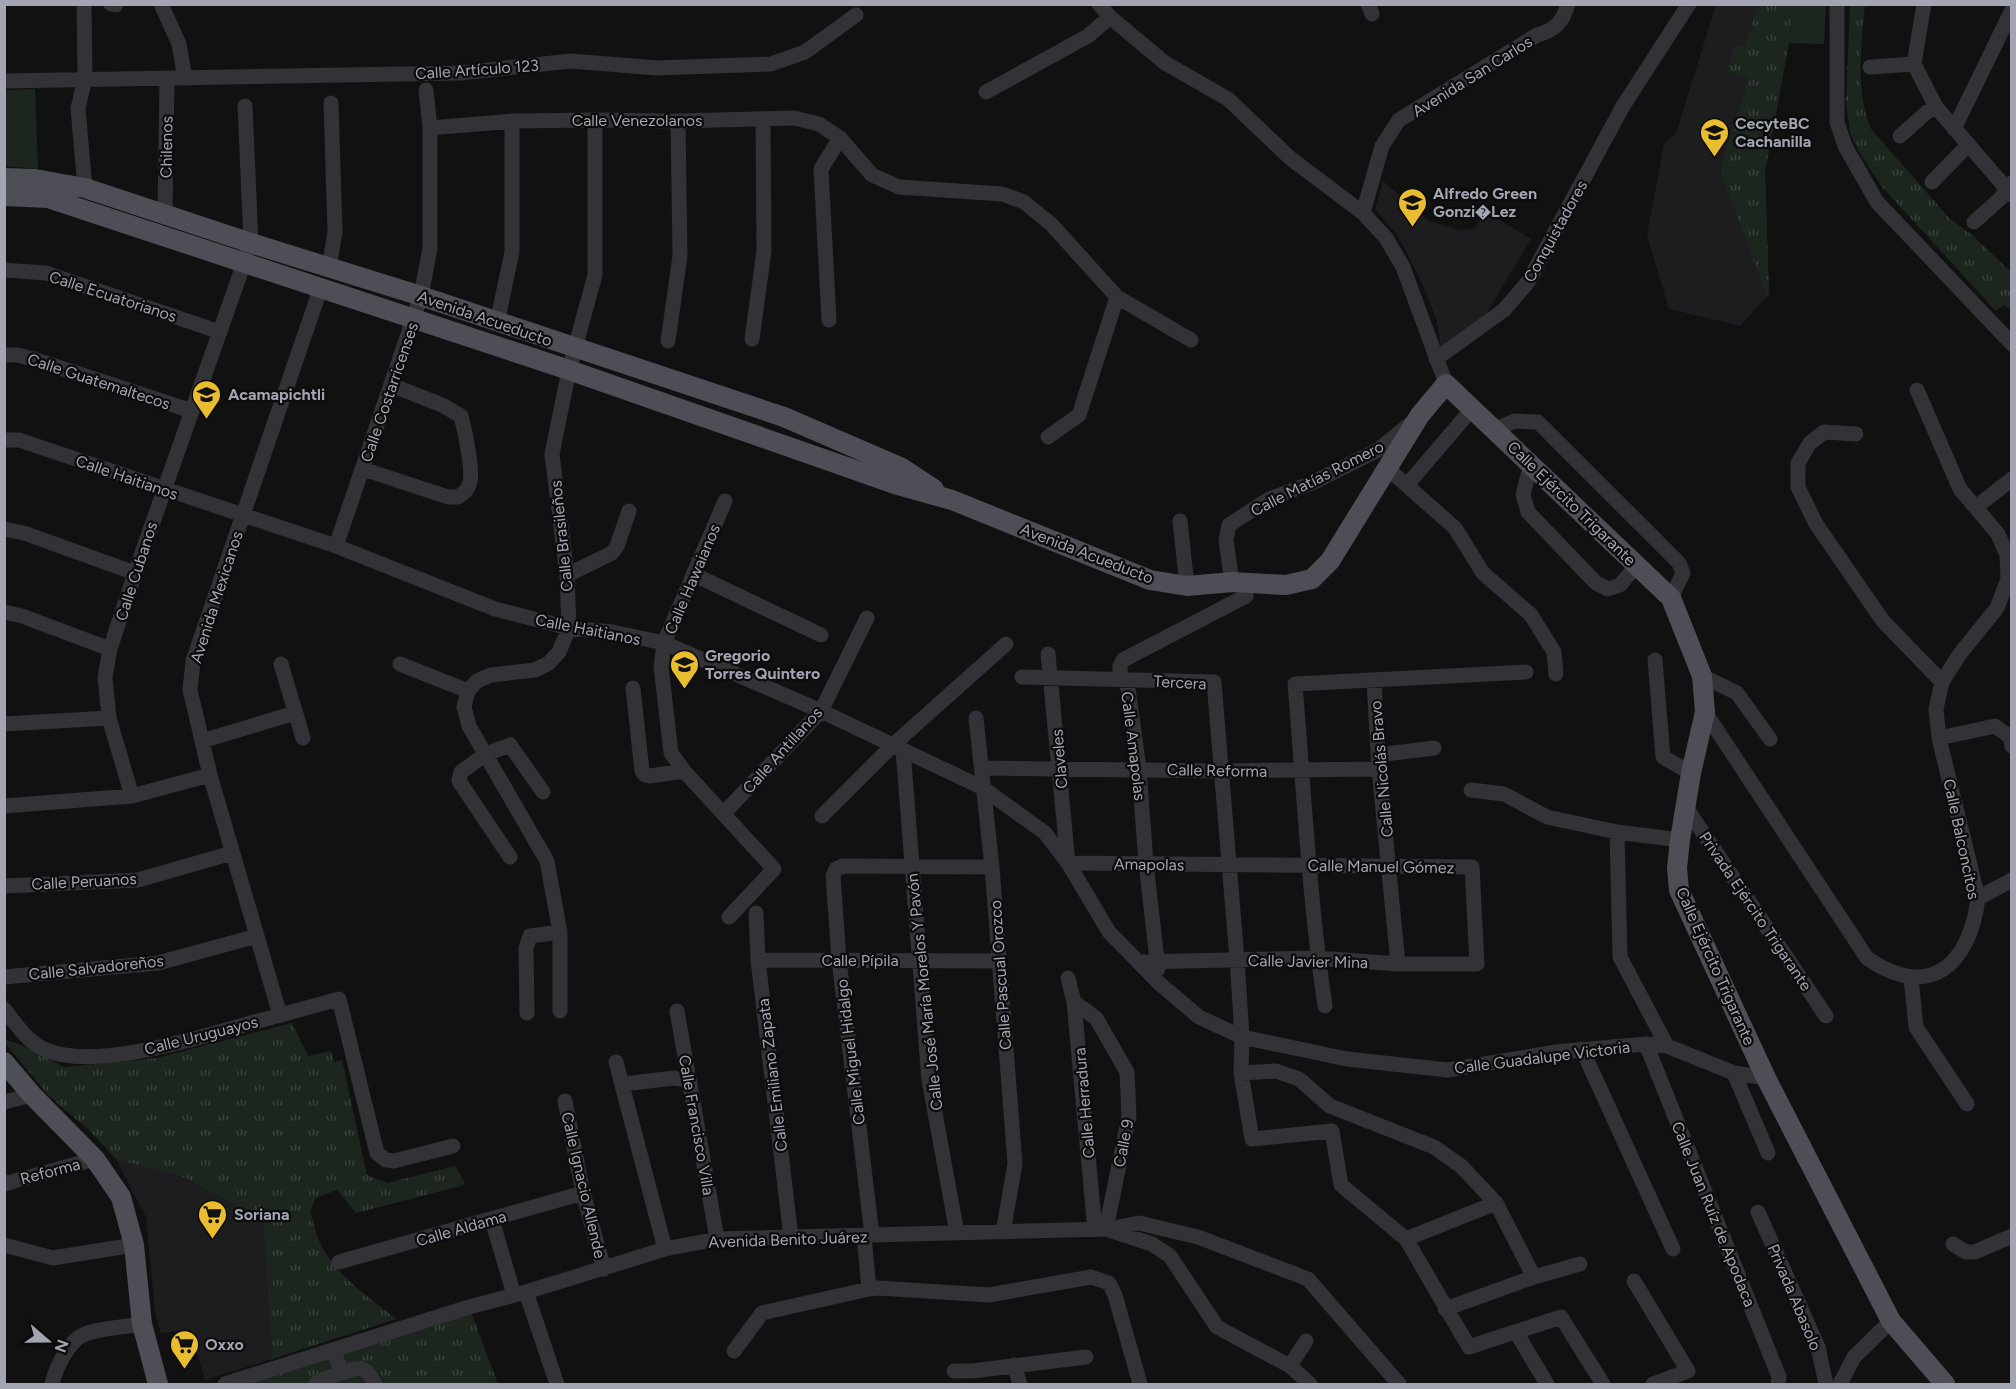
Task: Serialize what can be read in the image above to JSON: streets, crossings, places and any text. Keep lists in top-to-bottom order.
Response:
{
  "streets": {
    "main road": ["Avenida Acueducto", "Calle Ejército Trigarante"],
    "street": [
      "Calle Artículo 123",
      "Avenida San Carlos",
      "Calle Venezolanos",
      "Chilenos",
      "Conquistadores",
      "Calle Ecuatorianos",
      "Calle Guatemaltecos",
      "Calle Costarricenses",
      "Calle Haitianos",
      "Calle Matías Romero",
      "Calle Brasileños",
      "Calle Cubanos",
      "Calle Hawaianos",
      "Avenida Mexicanos",
      "Tercera",
      "Calle Amapolas",
      "Calle Antillanos",
      "Claveles",
      "Calle Nicolás Bravo",
      "Calle Reforma",
      "Calle Balconcitos",
      "Amapolas",
      "Calle Manuel Gómez",
      "Calle Peruanos",
      "Privada Ejército Trigarante",
      "Calle Pípila",
      "Calle Javier Mina",
      "Calle Salvadoreños",
      "Calle Pascual Orozco",
      "Calle José María Morelos Y Pavón",
      "Calle Uruguayos",
      "Calle Miguel Hidalgo",
      "Calle Guadalupe Victoria",
      "Calle Emiliano Zapata",
      "Calle Herradura",
      "Calle Francisco Villa",
      "Calle 9",
      "Reforma",
      "Calle Ignacio Allende",
      "Calle Juan Ruíz de Apodaca",
      "Calle Aldama",
      "Avenida Benito Juárez",
      "Privada Abasolo"
    ]
  },
  "crossings": [
    ["Calle Artículo 123", "Chilenos"],
    ["Calle Venezolanos", "Calle Costarricenses"],
    ["Calle Venezolanos", "Calle Brasileños"],
    ["Chilenos", "Avenida Acueducto"],
    ["Calle Ecuatorianos", "Calle Cubanos"],
    ["Avenida Acueducto", "Calle Costarricenses"],
    ["Avenida Acueducto", "Calle Matías Romero"],
    ["Avenida Acueducto", "Calle Ejército Trigarante"],
    ["Avenida Acueducto", "Calle Brasileños"],
    ["Avenida Acueducto", "Calle Cubanos"],
    ["Avenida Acueducto", "Avenida Mexicanos"],
    ["Avenida Acueducto", "Calle Amapolas"],
    ["Calle Guatemaltecos", "Calle Cubanos"],
    ["Calle Costarricenses", "Calle Haitianos"],
    ["Calle Haitianos", "Calle Brasileños"],
    ["Calle Haitianos", "Calle Cubanos"],
    ["Calle Haitianos", "Calle Hawaianos"],
    ["Calle Haitianos", "Avenida Mexicanos"],
    ["Calle Haitianos", "Calle Antillanos"],
    ["Calle Haitianos", "Claveles"],
    ["Calle Haitianos", "Amapolas"],
    ["Calle Haitianos", "Calle Pascual Orozco"],
    ["Calle Haitianos", "Calle José María Morelos Y Pavón"],
    ["Calle Haitianos", "Calle Guadalupe Victoria"],
    ["Calle Matías Romero", "Calle Amapolas"],
    ["Calle Ejército Trigarante", "Calle Balconcitos"],
    ["Calle Ejército Trigarante", "Privada Ejército Trigarante"],
    ["Calle Ejército Trigarante", "Calle Guadalupe Victoria"],
    ["Calle Hawaianos", "Calle Antillanos"],
    ["Avenida Mexicanos", "Calle Peruanos"],
    ["Avenida Mexicanos", "Calle Salvadoreños"],
    ["Avenida Mexicanos", "Calle Uruguayos"],
    ["Tercera", "Calle Amapolas"],
    ["Tercera", "Claveles"],
    ["Tercera", "Calle Reforma"],
    ["Calle Amapolas", "Calle Reforma"],
    ["Calle Amapolas", "Amapolas"],
    ["Calle Amapolas", "Calle Javier Mina"],
    ["Calle Amapolas", "Calle Guadalupe Victoria"],
    ["Claveles", "Calle Reforma"],
    ["Claveles", "Amapolas"],
    ["Claveles", "Calle Guadalupe Victoria"],
    ["Calle Nicolás Bravo", "Calle Reforma"],
    ["Calle Nicolás Bravo", "Calle Manuel Gómez"],
    ["Calle Nicolás Bravo", "Calle Javier Mina"],
    ["Calle Reforma", "Calle Pascual Orozco"],
    ["Amapolas", "Calle Manuel Gómez"],
    ["Amapolas", "Calle Guadalupe Victoria"],
    ["Calle Manuel Gómez", "Calle Javier Mina"],
    ["Calle Pípila", "Calle Pascual Orozco"],
    ["Calle Pípila", "Calle José María Morelos Y Pavón"],
    ["Calle Pípila", "Calle Miguel Hidalgo"],
    ["Calle Pípila", "Calle Emiliano Zapata"],
    ["Calle Javier Mina", "Calle Guadalupe Victoria"],
    ["Calle Pascual Orozco", "Avenida Benito Juárez"],
    ["Calle José María Morelos Y Pavón", "Calle Miguel Hidalgo"],
    ["Calle José María Morelos Y Pavón", "Avenida Benito Juárez"],
    ["Calle Miguel Hidalgo", "Avenida Benito Juárez"],
    ["Calle Guadalupe Victoria", "Calle Juan Ruíz de Apodaca"],
    ["Calle Emiliano Zapata", "Avenida Benito Juárez"],
    ["Calle Herradura", "Calle 9"],
    ["Calle Herradura", "Avenida Benito Juárez"],
    ["Calle Francisco Villa", "Avenida Benito Juárez"],
    ["Calle 9", "Avenida Benito Juárez"],
    ["Calle Ignacio Allende", "Calle Aldama"],
    ["Calle Ignacio Allende", "Avenida Benito Juárez"]
  ],
  "places": {
    "school or university": [
      "CecyteBC Cachanilla",
      "Alfredo Green Gonzi�Lez",
      "Acamapichtli",
      "Gregorio Torres Quintero"
    ],
    "supermarket": ["Soriana", "Oxxo"]
  },
  "north": "right"
}
